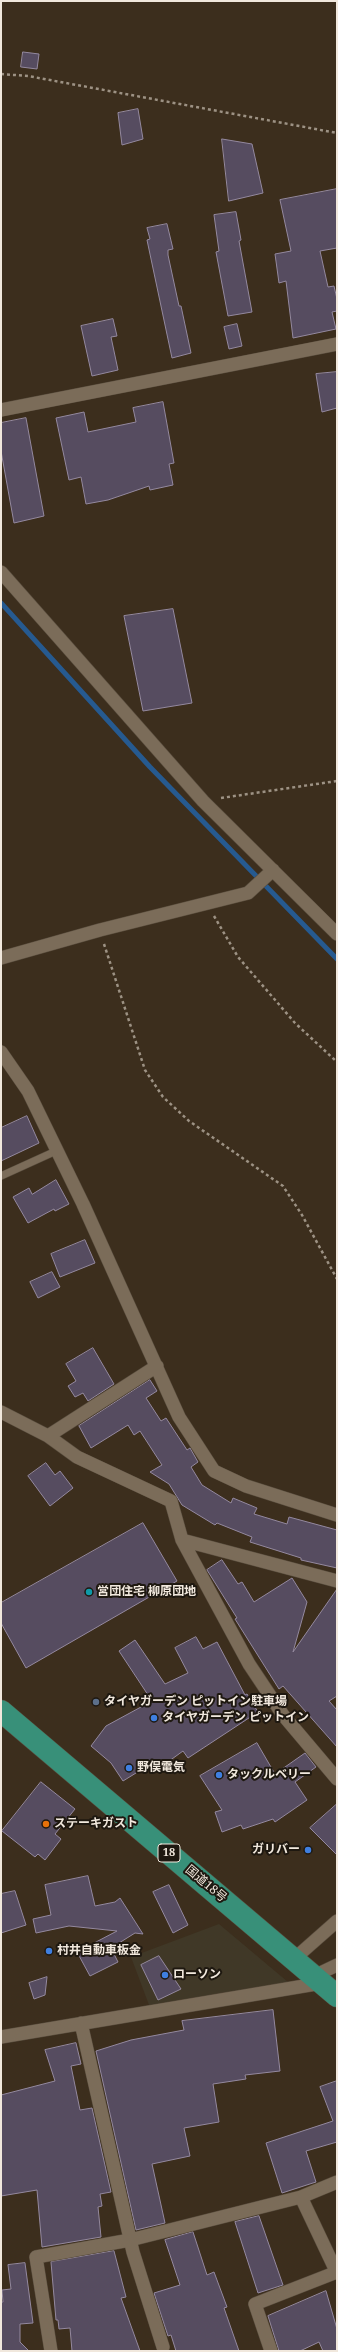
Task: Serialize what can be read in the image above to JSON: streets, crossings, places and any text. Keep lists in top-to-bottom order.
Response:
{
  "streets": {
    "highway": ["18", "国道18号"]
  },
  "places": [
    "営団住宅 柳原団地",
    "タイヤガーデン ピットイン駐車場",
    "タイヤガーデン ピットイン",
    "野俣電気",
    "タックルベリー",
    "ステーキガスト",
    "ガリバー",
    "村井自動車板金",
    "ローソン"
  ]
}
